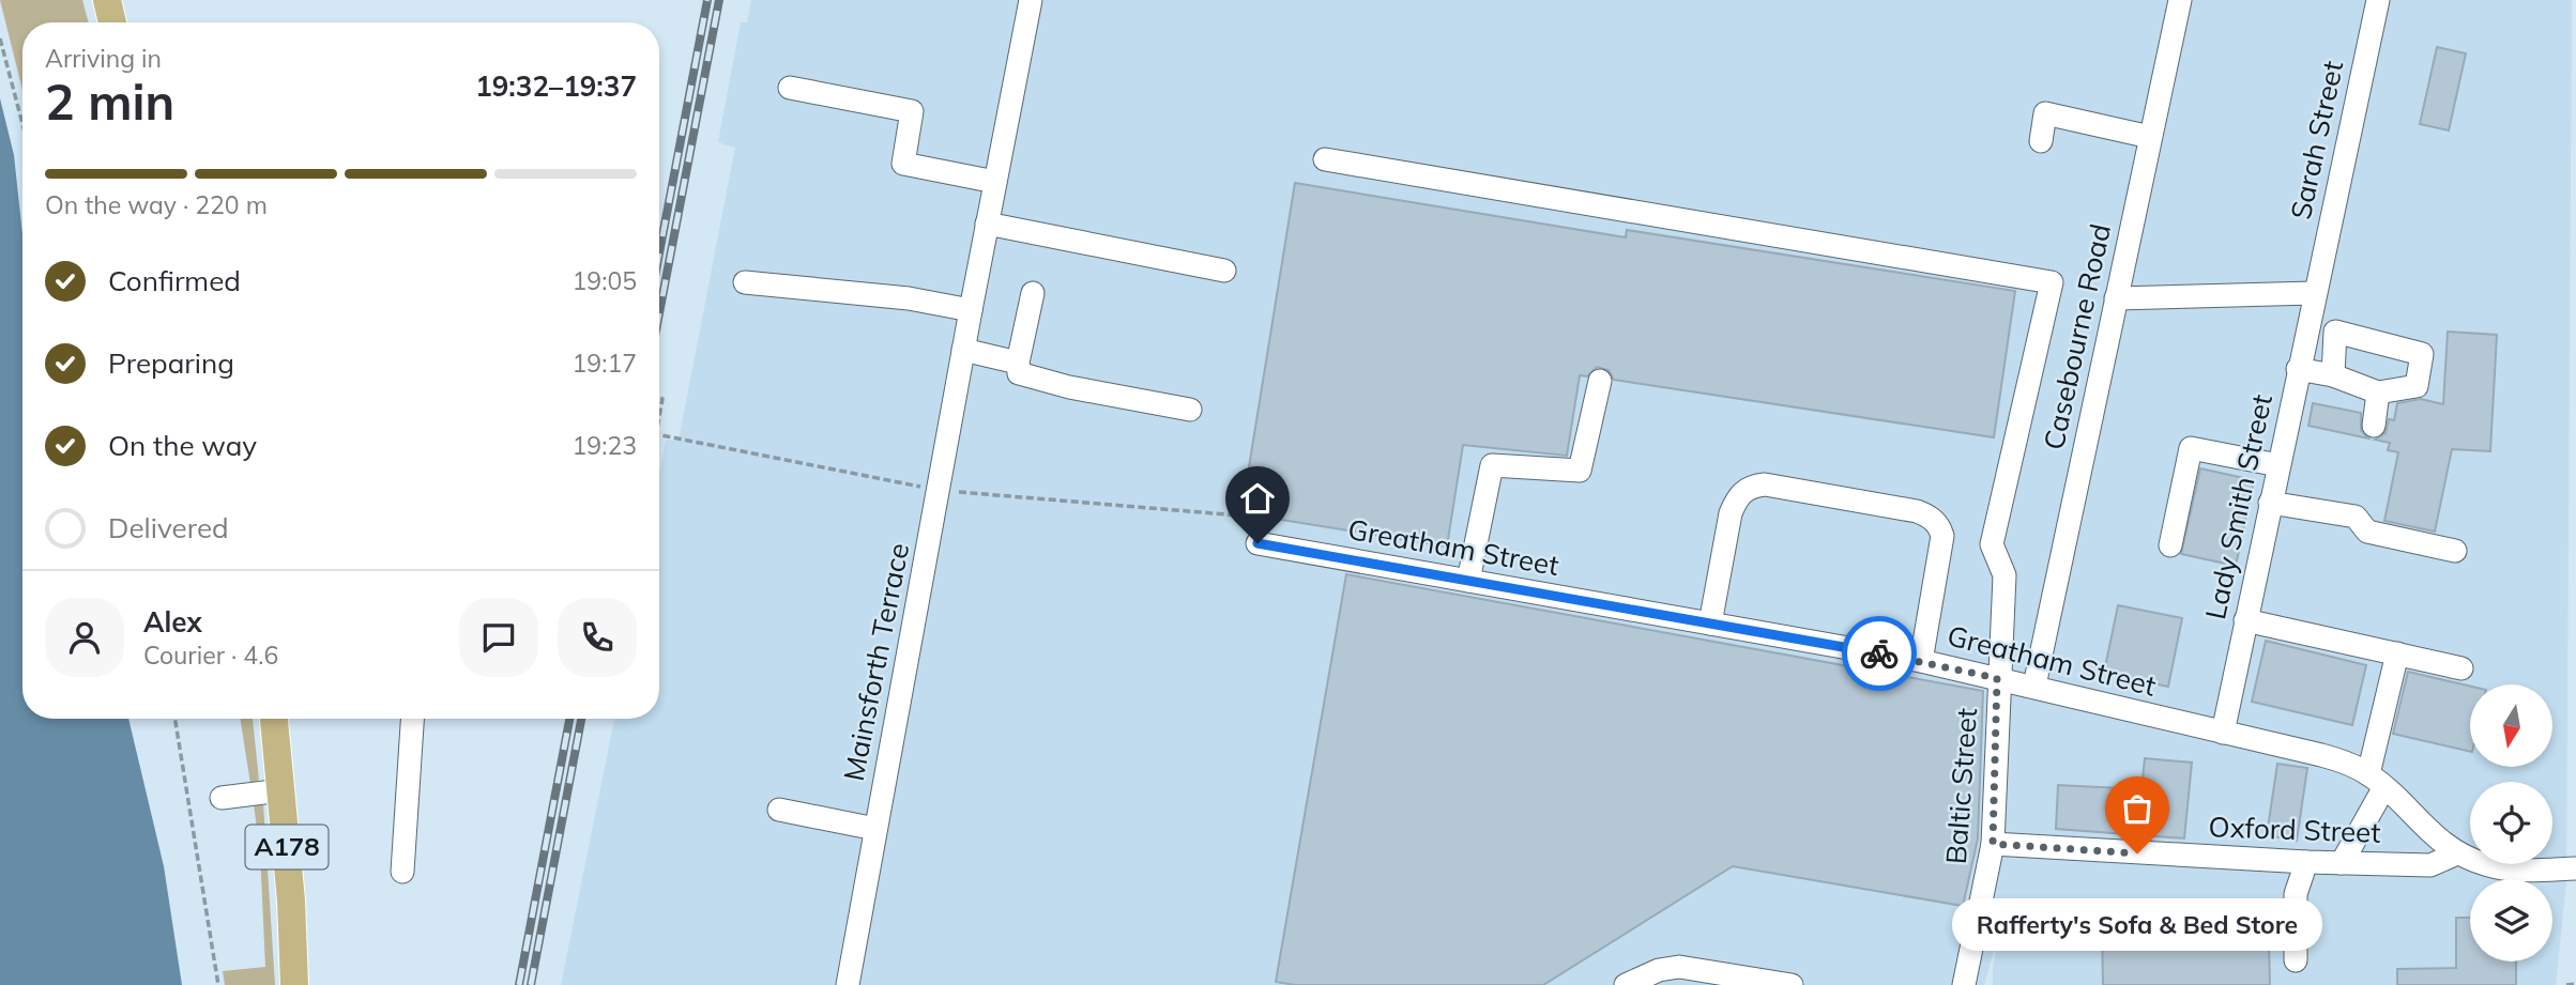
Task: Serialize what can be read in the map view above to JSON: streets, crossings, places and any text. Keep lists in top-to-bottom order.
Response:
{
  "streets": {
    "main road": ["A178"],
    "street": [
      "Sarah Street",
      "Casebourne Road",
      "Lady Smith Street",
      "Greatham Street",
      "Mainsforth Terrace",
      "Baltic Street",
      "Oxford Street"
    ]
  },
  "crossings": [
    ["Sarah Street", "Lady Smith Street"],
    ["Casebourne Road", "Greatham Street"],
    ["Lady Smith Street", "Greatham Street"],
    ["Greatham Street", "Baltic Street"],
    ["Greatham Street", "Oxford Street"],
    ["Baltic Street", "Oxford Street"]
  ],
  "places": ["Rafferty's Sofa & Bed Store"],
  "north": "bottom",
  "page": {
    "heading": ["2 min", "Arriving in", "19:32–19:37"],
    "panel": ["Alex", "Courier · 4.6"],
    "bar": "On the way · 220 m",
    "list": [
      ["Confirmed", "19:05"],
      ["Preparing", "19:17"],
      ["On the way", "19:23"],
      "Delivered"
    ],
    "bubble": "Rafferty's Sofa & Bed Store"
  }
}
